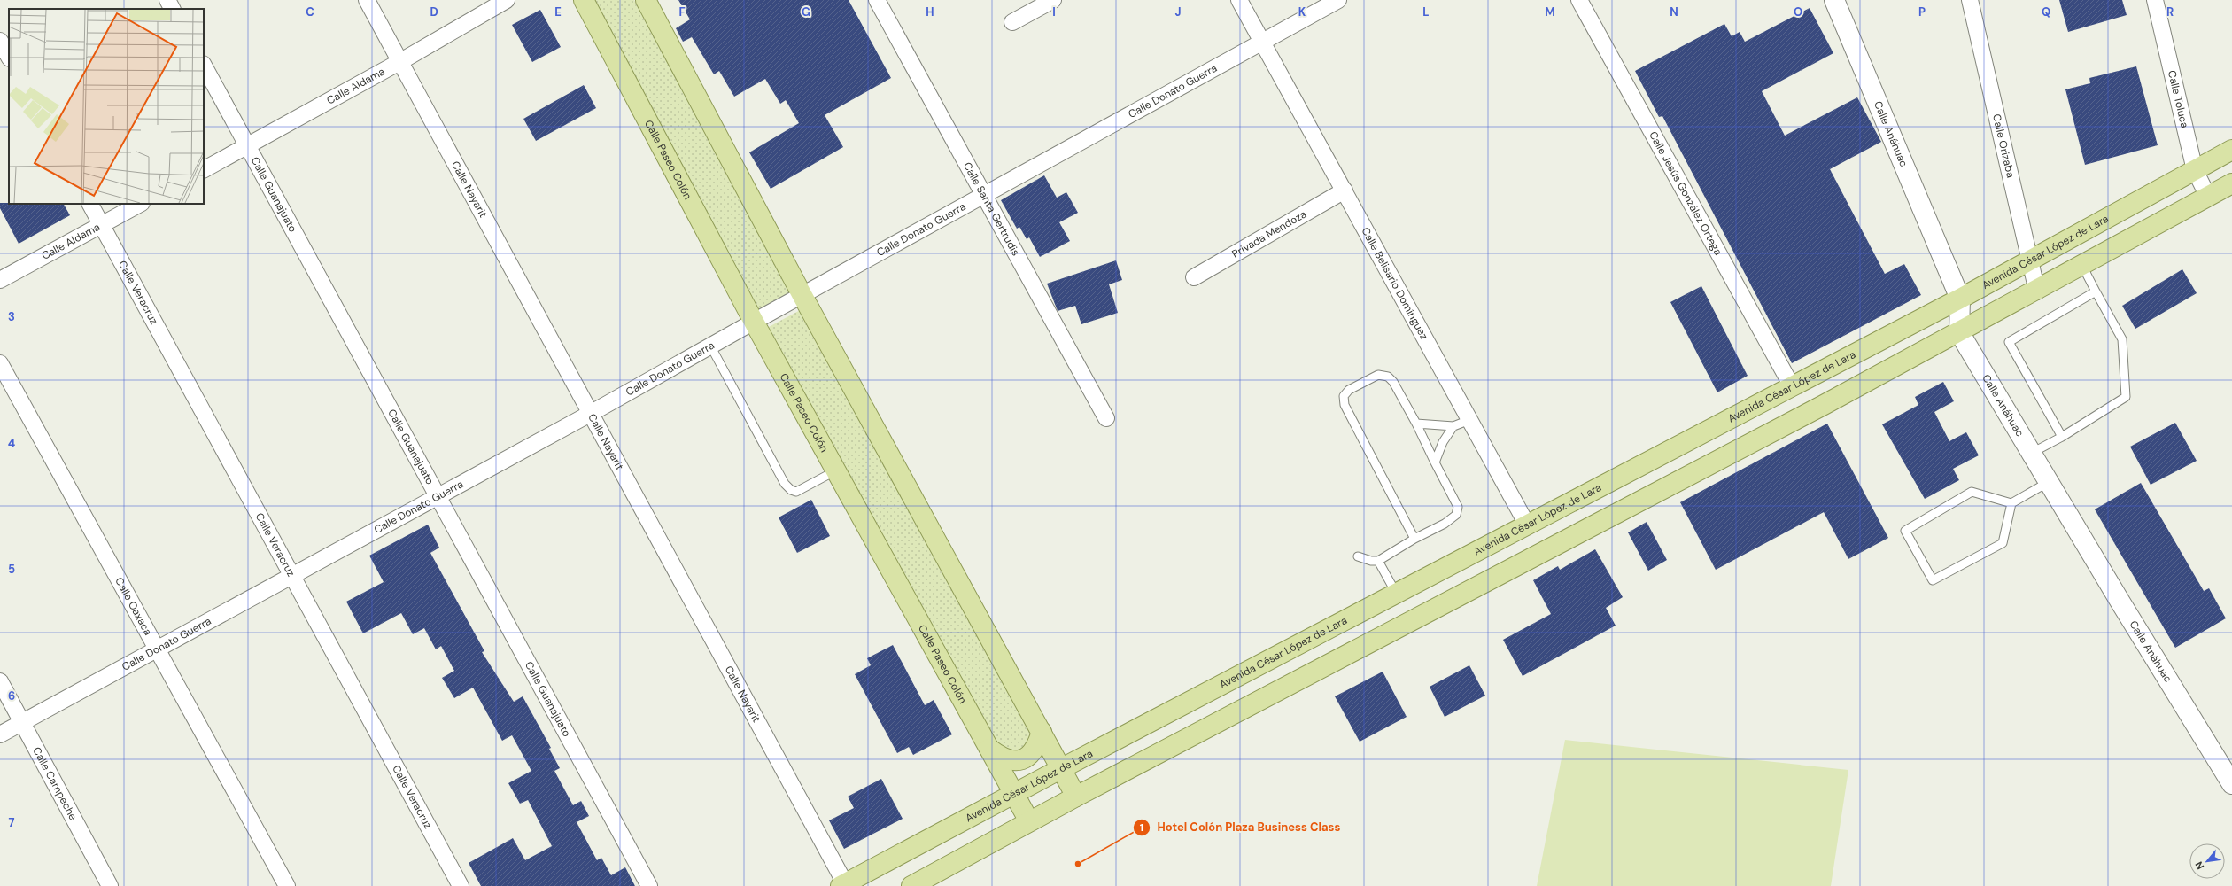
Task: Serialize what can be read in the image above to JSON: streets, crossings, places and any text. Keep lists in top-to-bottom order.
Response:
{
  "streets": {
    "main road": ["Calle Paseo Colón", "Avenida César López de Lara"],
    "street": [
      "Calle Aldama",
      "Calle Donato Guerra",
      "Calle Toluca",
      "Calle Anáhuac",
      "Calle Orizaba",
      "Calle Nayarit",
      "Calle Jesús González Ortega",
      "Calle Guanajuato",
      "Calle Santa Gertrudis",
      "Privada Mendoza",
      "Calle Belisario Domínguez",
      "Calle Veracruz",
      "Calle Oaxaca",
      "Calle Campeche"
    ]
  },
  "crossings": [
    ["Calle Aldama", "Calle Nayarit"],
    ["Calle Aldama", "Calle Guanajuato"],
    ["Calle Aldama", "Calle Veracruz"],
    ["Calle Donato Guerra", "Calle Paseo Colón"],
    ["Calle Donato Guerra", "Calle Nayarit"],
    ["Calle Donato Guerra", "Calle Guanajuato"],
    ["Calle Donato Guerra", "Calle Santa Gertrudis"],
    ["Calle Donato Guerra", "Calle Belisario Domínguez"],
    ["Calle Donato Guerra", "Calle Veracruz"],
    ["Calle Donato Guerra", "Calle Oaxaca"],
    ["Calle Donato Guerra", "Calle Campeche"],
    ["Calle Toluca", "Avenida César López de Lara"],
    ["Calle Anáhuac", "Avenida César López de Lara"],
    ["Calle Orizaba", "Avenida César López de Lara"],
    ["Calle Paseo Colón", "Avenida César López de Lara"],
    ["Calle Nayarit", "Avenida César López de Lara"],
    ["Calle Jesús González Ortega", "Avenida César López de Lara"],
    ["Privada Mendoza", "Calle Belisario Domínguez"],
    ["Avenida César López de Lara", "Calle Belisario Domínguez"]
  ],
  "places": ["Hotel Colón Plaza Business Class"],
  "north": "bottom left",
  "grid": {
    "columns": [
      "C",
      "D",
      "E",
      "F",
      "G",
      "H",
      "I",
      "J",
      "K",
      "L",
      "M",
      "N",
      "O",
      "P",
      "Q",
      "R"
    ],
    "rows": [
      "3",
      "4",
      "5",
      "6",
      "7"
    ]
  }
}
